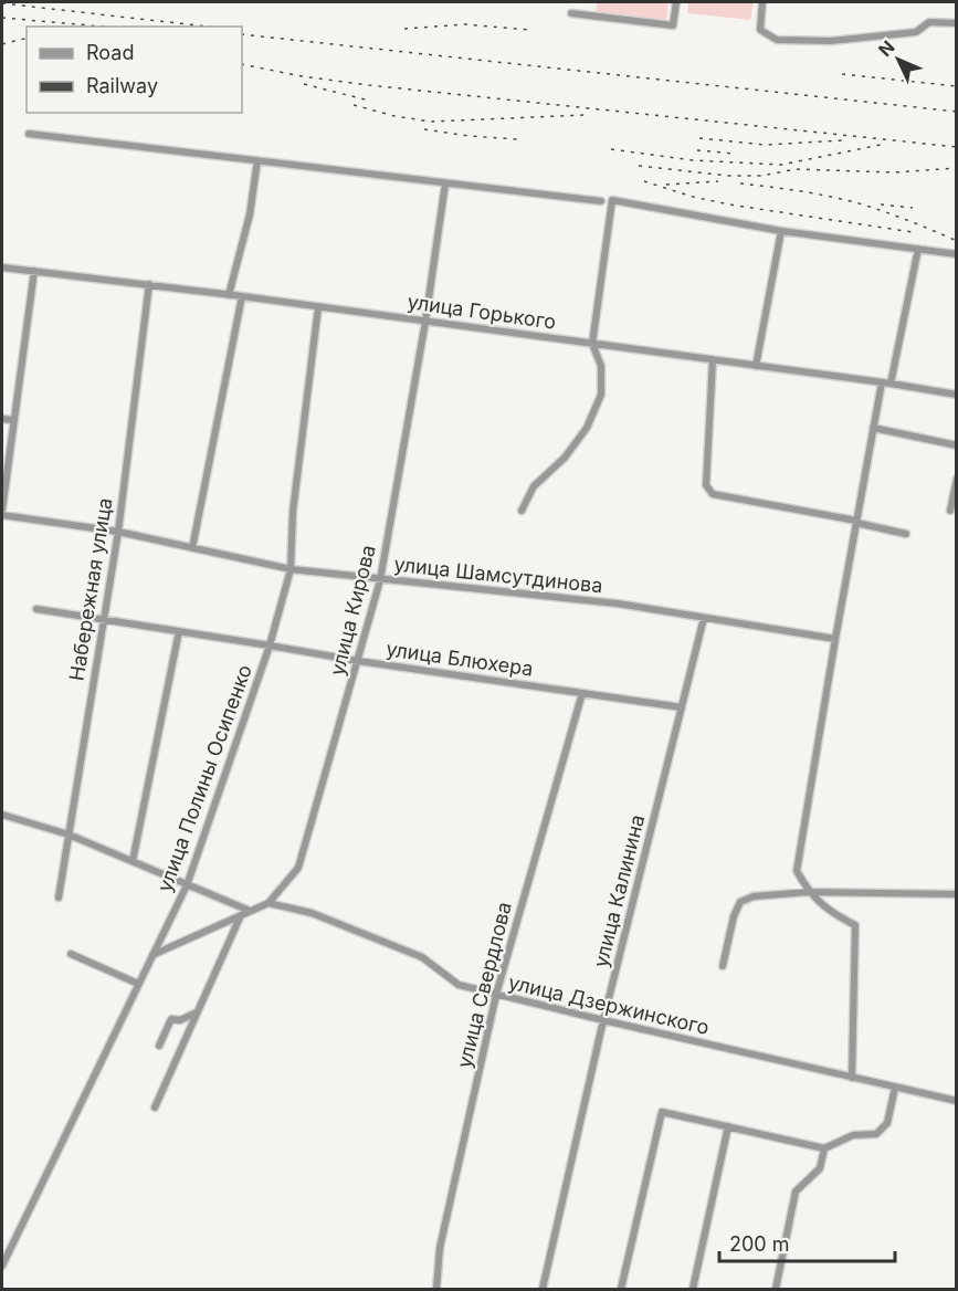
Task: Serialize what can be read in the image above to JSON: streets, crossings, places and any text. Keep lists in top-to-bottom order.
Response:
{
  "streets": {
    "street": [
      "улица Горького",
      "улица Шамсутдинова",
      "Набережная улица",
      "улица Кирова",
      "улица Блюхера",
      "улица Полины Осипенко",
      "улица Калинина",
      "улица Свердлова",
      "улица Дзержинского"
    ]
  },
  "crossings": [
    ["улица Горького", "Набережная улица"],
    ["улица Горького", "улица Кирова"],
    ["улица Горького", "улица Полины Осипенко"],
    ["улица Шамсутдинова", "Набережная улица"],
    ["улица Шамсутдинова", "улица Кирова"],
    ["улица Шамсутдинова", "улица Полины Осипенко"],
    ["улица Шамсутдинова", "улица Калинина"],
    ["Набережная улица", "улица Блюхера"],
    ["улица Кирова", "улица Блюхера"],
    ["улица Кирова", "улица Полины Осипенко"],
    ["улица Кирова", "улица Дзержинского"],
    ["улица Блюхера", "улица Полины Осипенко"],
    ["улица Блюхера", "улица Калинина"],
    ["улица Блюхера", "улица Свердлова"],
    ["улица Калинина", "улица Дзержинского"],
    ["улица Свердлова", "улица Дзержинского"]
  ],
  "legend": ["Road", "Railway"],
  "scale_bar": "200 m",
  "north": "top left"
}
